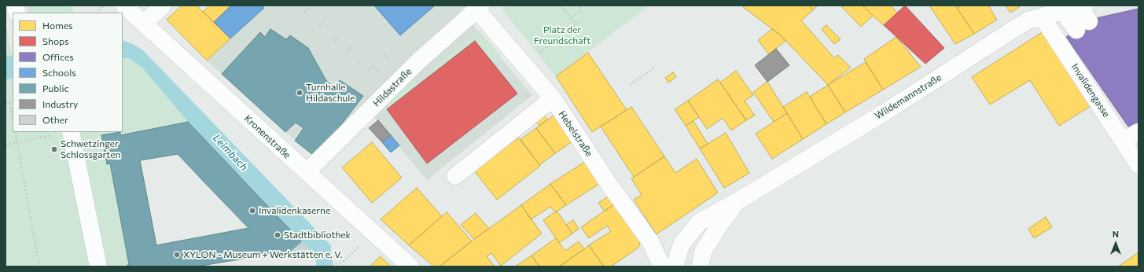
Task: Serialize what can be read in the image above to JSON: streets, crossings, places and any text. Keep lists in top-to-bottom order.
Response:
{
  "streets": {
    "street": [
      "Hildastraße",
      "Invalidengasse",
      "Wildemannstraße",
      "Hebelstraße",
      "Kronenstraße"
    ]
  },
  "crossings": [
    ["Hildastraße", "Hebelstraße"],
    ["Hildastraße", "Kronenstraße"],
    ["Invalidengasse", "Wildemannstraße"]
  ],
  "water": ["Leimbach"],
  "parks": ["Platz der Freundschaft"],
  "places": [
    "Turnhalle Hildaschule",
    "Schwetzinger Schlossgarten",
    "Invalidenkaserne",
    "Stadtbibliothek",
    "XYLON - Museum + Werkstätten e. V."
  ],
  "legend": [
    "Homes",
    "Shops",
    "Offices",
    "Schools",
    "Public",
    "Industry",
    "Other"
  ],
  "north": "top"
}
